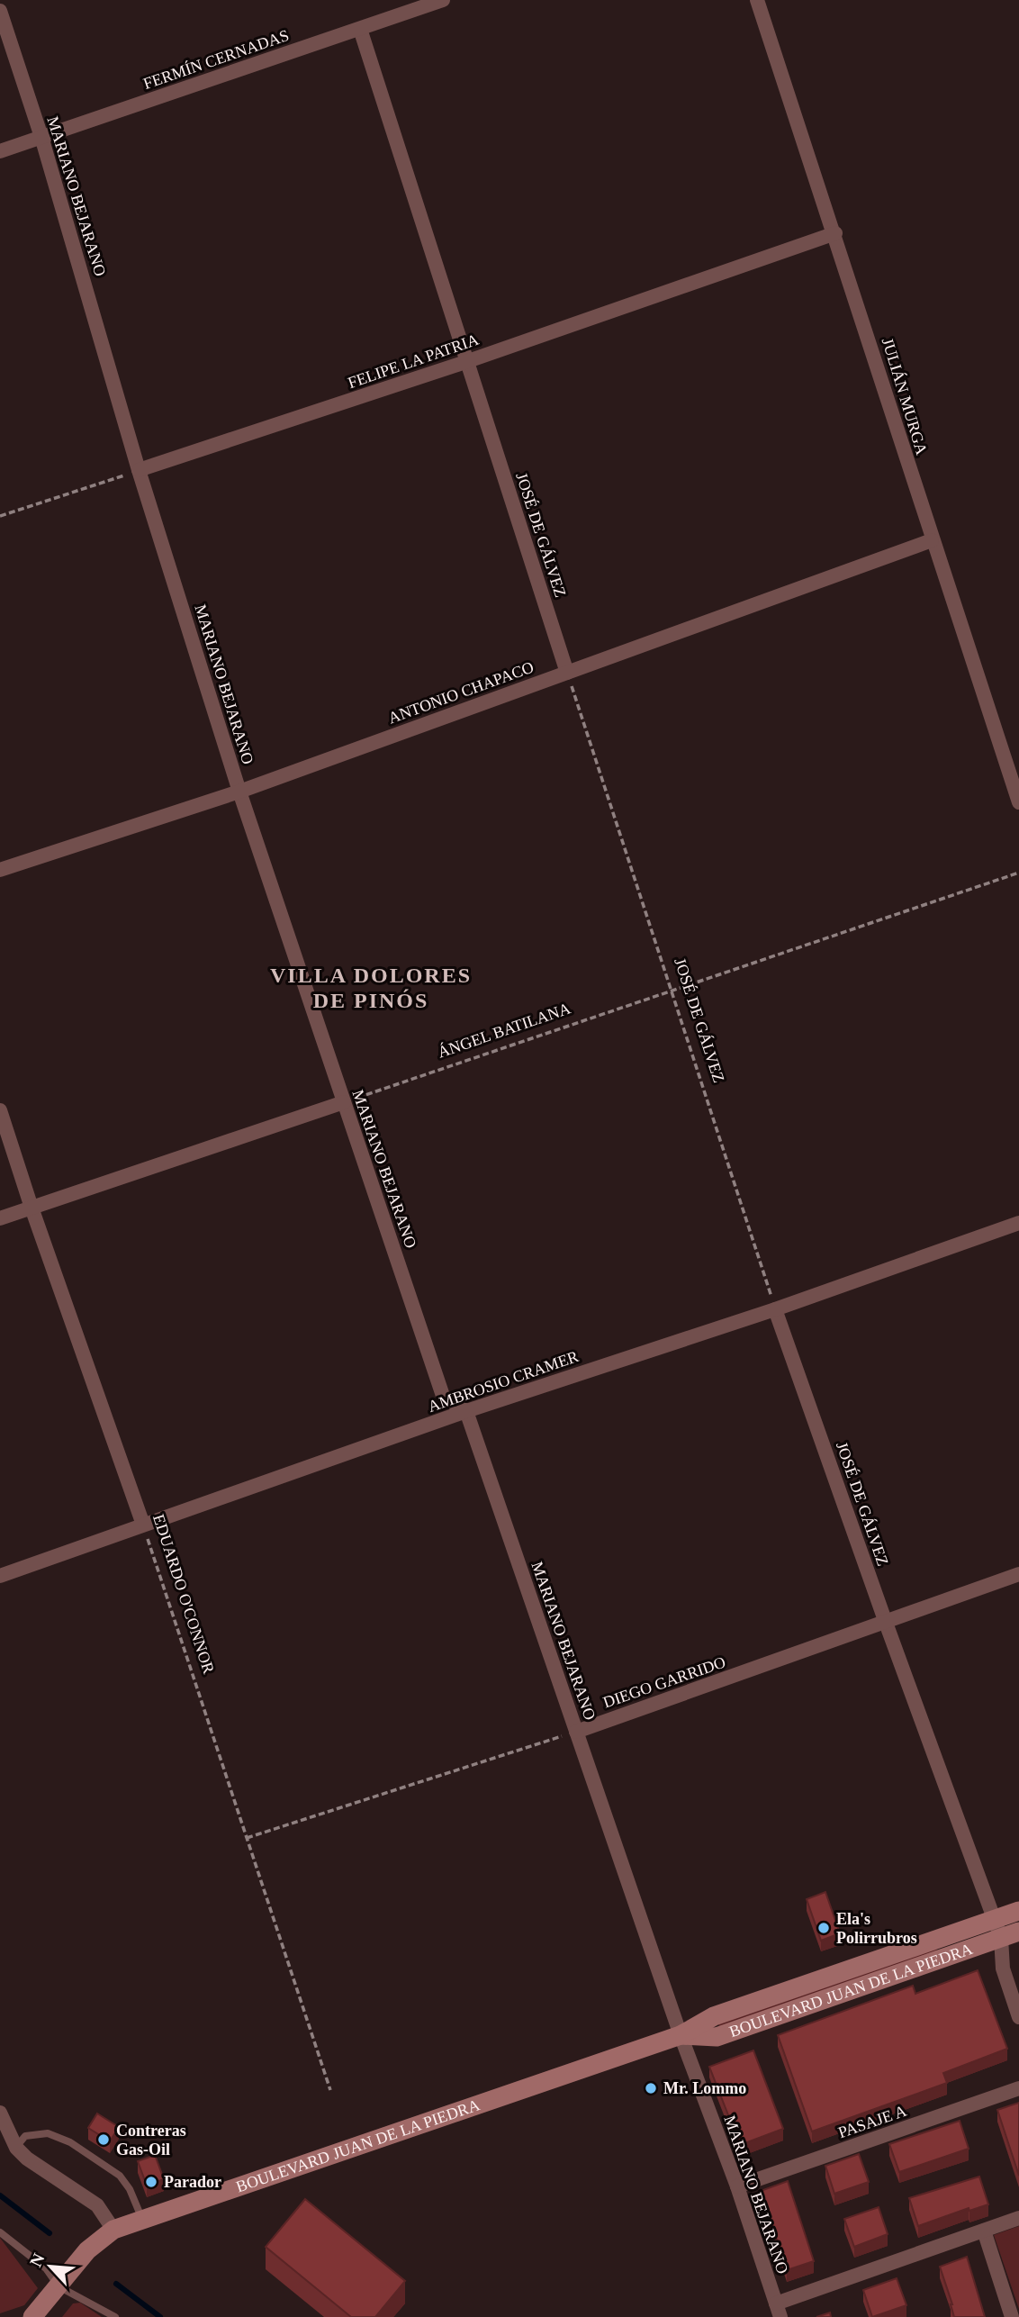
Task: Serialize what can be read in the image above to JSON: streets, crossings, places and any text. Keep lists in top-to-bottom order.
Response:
{
  "streets": {
    "main road": ["BOULEVARD JUAN DE LA PIEDRA"],
    "street": [
      "FERMÍN CERNADAS",
      "MARIANO BEJARANO",
      "FELIPE LA PATRIA",
      "JULIÁN MURGA",
      "JOSÉ DE GÁLVEZ",
      "ANTONIO CHAPACO",
      "AMBROSIO CRAMER",
      "EDUARDO O'CONNOR",
      "DIEGO GARRIDO",
      "PASAJE A"
    ],
    "path": ["ÁNGEL BATILANA"]
  },
  "crossings": [
    ["FERMÍN CERNADAS", "MARIANO BEJARANO"],
    ["FERMÍN CERNADAS", "JOSÉ DE GÁLVEZ"],
    ["MARIANO BEJARANO", "FELIPE LA PATRIA"],
    ["MARIANO BEJARANO", "ANTONIO CHAPACO"],
    ["MARIANO BEJARANO", "ÁNGEL BATILANA"],
    ["MARIANO BEJARANO", "AMBROSIO CRAMER"],
    ["MARIANO BEJARANO", "DIEGO GARRIDO"],
    ["MARIANO BEJARANO", "BOULEVARD JUAN DE LA PIEDRA"],
    ["MARIANO BEJARANO", "PASAJE A"],
    ["FELIPE LA PATRIA", "JULIÁN MURGA"],
    ["FELIPE LA PATRIA", "JOSÉ DE GÁLVEZ"],
    ["JULIÁN MURGA", "ANTONIO CHAPACO"],
    ["JOSÉ DE GÁLVEZ", "ANTONIO CHAPACO"],
    ["JOSÉ DE GÁLVEZ", "ÁNGEL BATILANA"],
    ["JOSÉ DE GÁLVEZ", "AMBROSIO CRAMER"],
    ["JOSÉ DE GÁLVEZ", "DIEGO GARRIDO"],
    ["JOSÉ DE GÁLVEZ", "BOULEVARD JUAN DE LA PIEDRA"],
    ["AMBROSIO CRAMER", "EDUARDO O'CONNOR"]
  ],
  "districts": ["VILLA DOLORES DE PINÓS"],
  "places": [
    "Ela's Polirrubros",
    "Mr. Lommo",
    "Contreras Gas-Oil",
    "Parador"
  ],
  "north": "top left"
}
